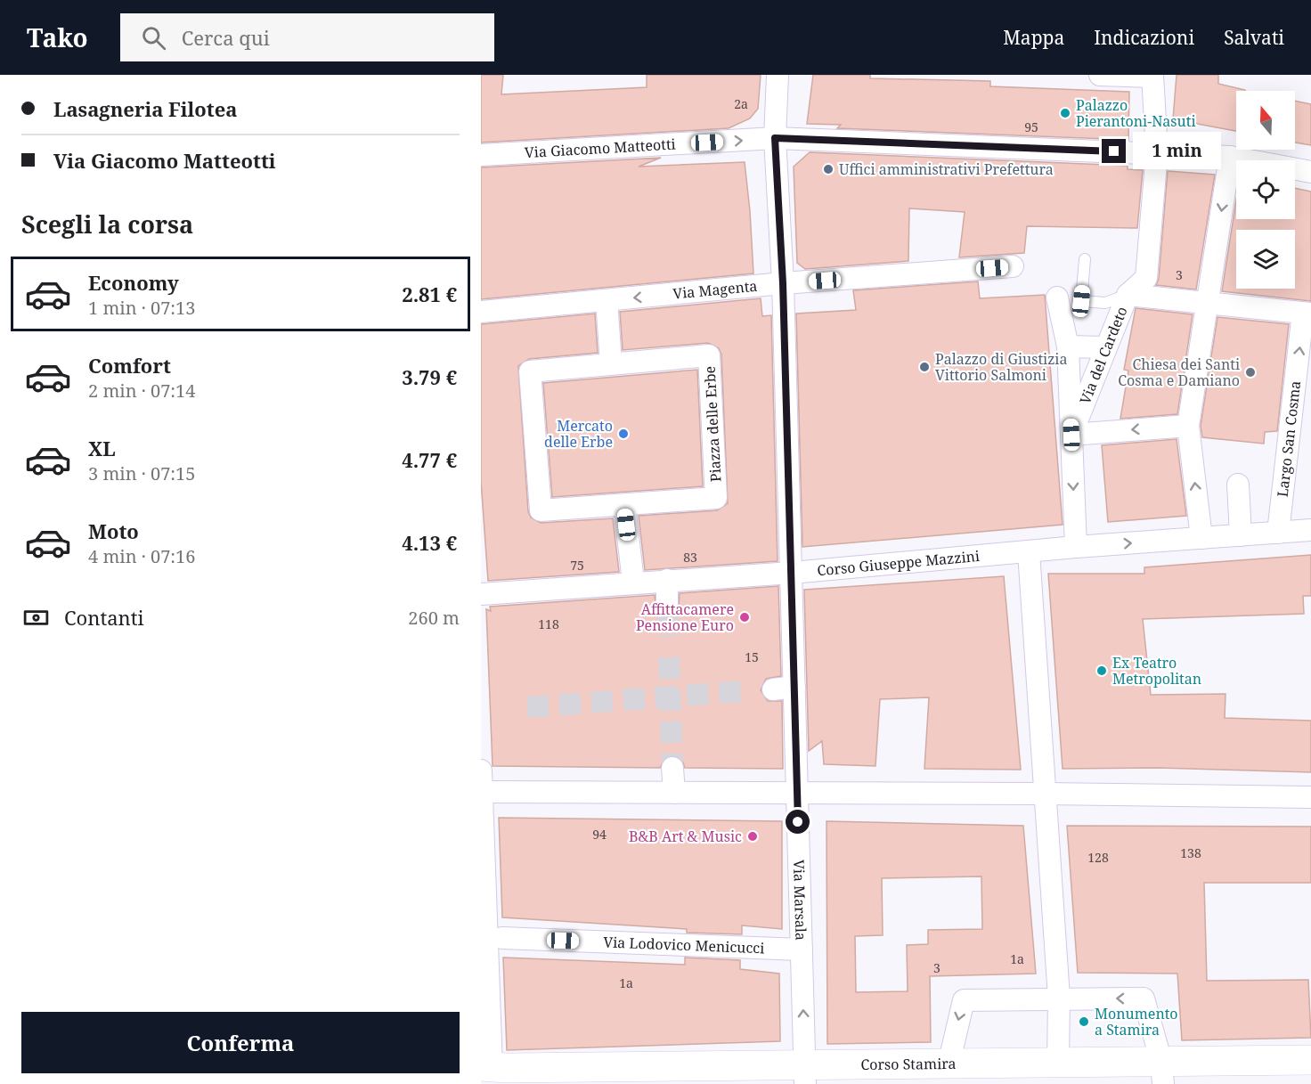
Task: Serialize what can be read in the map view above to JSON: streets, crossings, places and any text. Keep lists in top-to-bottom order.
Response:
{
  "streets": {
    "street": [
      "Via Giacomo Matteotti",
      "Via Magenta",
      "Via del Cardeto",
      "Piazza delle Erbe",
      "Largo San Cosma",
      "Corso Giuseppe Mazzini",
      "Via Marsala",
      "Via Lodovico Menicucci",
      "Corso Stamira"
    ]
  },
  "crossings": [
    ["Via Giacomo Matteotti", "Via del Cardeto"],
    ["Via Giacomo Matteotti", "Via Marsala"],
    ["Via Magenta", "Via Marsala"],
    ["Via del Cardeto", "Corso Giuseppe Mazzini"],
    ["Largo San Cosma", "Corso Giuseppe Mazzini"],
    ["Corso Giuseppe Mazzini", "Via Marsala"],
    ["Via Marsala", "Via Lodovico Menicucci"],
    ["Via Marsala", "Corso Stamira"]
  ],
  "one_way": ["Via Giacomo Matteotti"],
  "places": [
    "Palazzo Pierantoni-Nasuti",
    "Uffici amministrativi Prefettura",
    "Palazzo di Giustizia Vittorio Salmoni",
    "Chiesa dei Santi Cosma e Damiano",
    "Mercato delle Erbe",
    "Affittacamere Pensione Euro",
    "Ex Teatro Metropolitan",
    "B&B Art & Music",
    "Monumento a Stamira"
  ],
  "house_numbers": [
    "2a",
    "95",
    "3",
    "83",
    "75",
    "118",
    "15",
    "94",
    "138",
    "128",
    "1a",
    "3",
    "1a"
  ],
  "north": "top",
  "page": {
    "header": "Tako",
    "search": "Cerca qui",
    "nav": ["Mappa", "Indicazioni", "Salvati"],
    "banner": ["Lasagneria Filotea", "Via Giacomo Matteotti"],
    "bubble": "1 min",
    "heading": "Scegli la corsa",
    "list": [
      {
        "name": "Economy",
        "note": "1 min · 07:13",
        "value": "2.81 €"
      },
      {
        "name": "Comfort",
        "note": "2 min · 07:14",
        "value": "3.79 €"
      },
      {
        "name": "XL",
        "note": "3 min · 07:15",
        "value": "4.77 €"
      },
      {
        "name": "Moto",
        "note": "4 min · 07:16",
        "value": "4.13 €"
      }
    ],
    "pay": ["Contanti", "260 m"],
    "buttons": "Conferma"
  }
}
